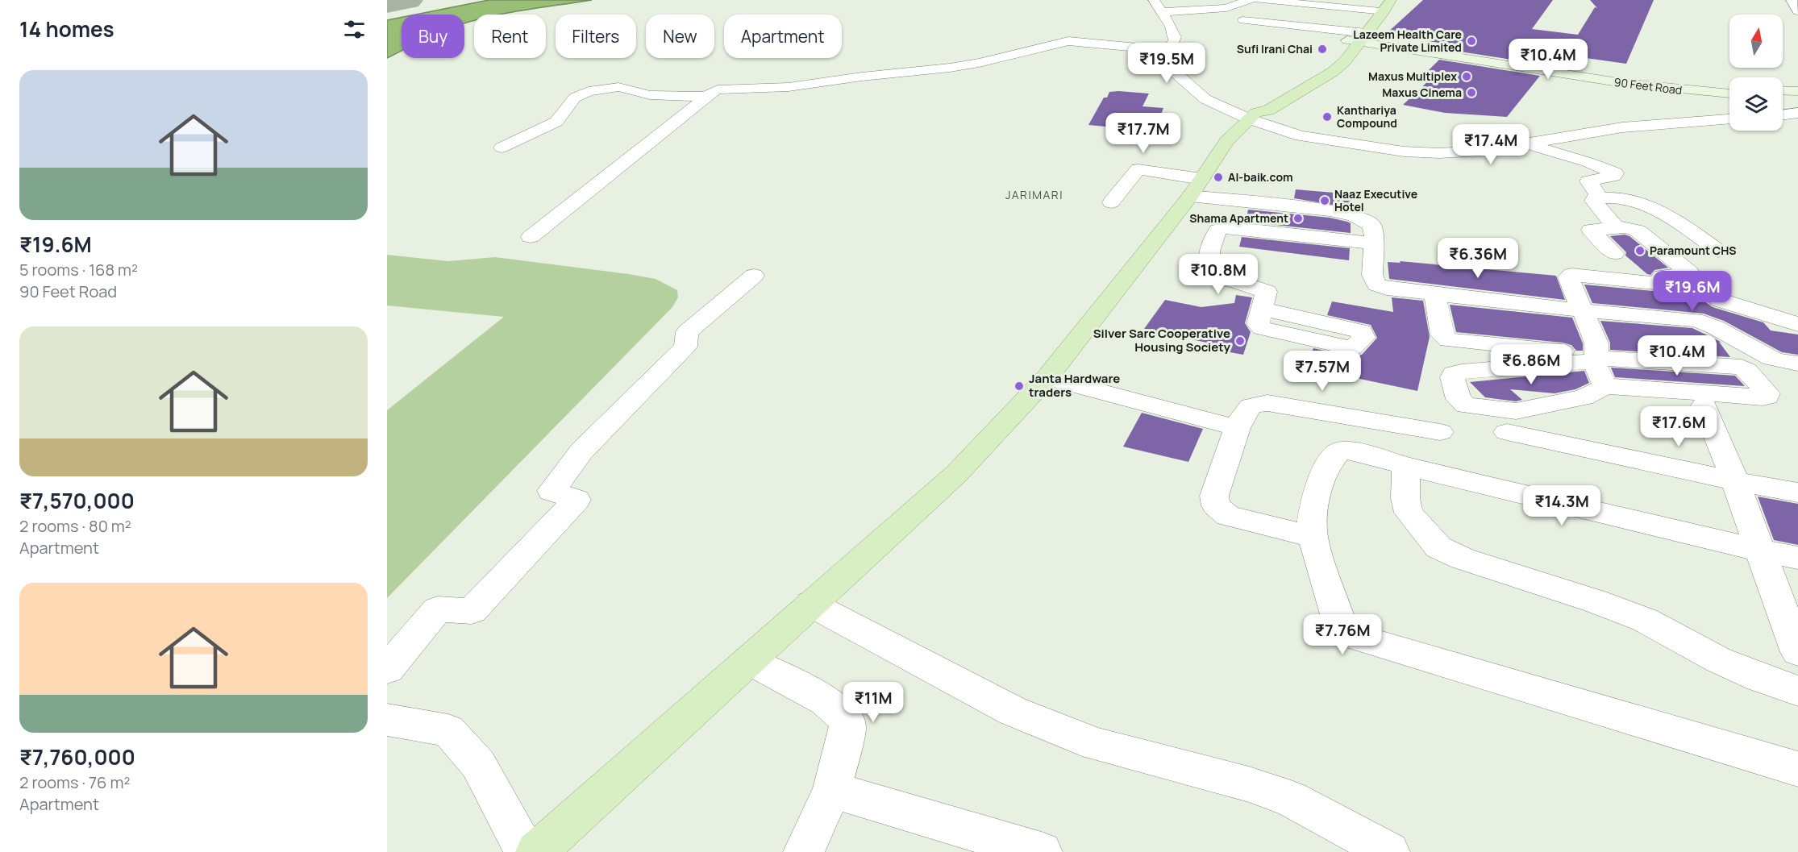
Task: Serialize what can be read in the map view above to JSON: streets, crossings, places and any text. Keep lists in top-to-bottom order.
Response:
{
  "streets": {
    "street": ["90 Feet Road"]
  },
  "districts": ["JARIMARI"],
  "places": [
    "Lazeem Health Care Private Limited",
    "Sufi Irani Chai",
    "Maxus Multiplex",
    "Maxus Cinema",
    "Kanthariya Compound",
    "Al-baik.com",
    "Naaz Executive Hotel",
    "Shama Apartment",
    "Paramount CHS",
    "Silver Sarc Cooperative Housing Society",
    "Janta Hardware traders"
  ],
  "north": "top",
  "page": {
    "heading": "14 homes",
    "chip": [
      "Buy",
      "Rent",
      "Filters",
      "New",
      "Apartment"
    ],
    "price": [
      "₹10.4M",
      "₹19.5M",
      "₹17.7M",
      "₹17.4M",
      "₹6.36M",
      "₹10.8M",
      "₹19.6M",
      "₹10.4M",
      "₹6.86M",
      "₹7.57M",
      "₹17.6M",
      "₹14.3M",
      "₹7.76M",
      "₹11M"
    ],
    "list": [
      {
        "name": "₹19.6M",
        "note": "5 rooms · 168 m² · 90 Feet Road"
      },
      {
        "name": "₹7,570,000",
        "note": "2 rooms · 80 m² · Apartment"
      },
      {
        "name": "₹7,760,000",
        "note": "2 rooms · 76 m² · Apartment"
      }
    ]
  }
}
